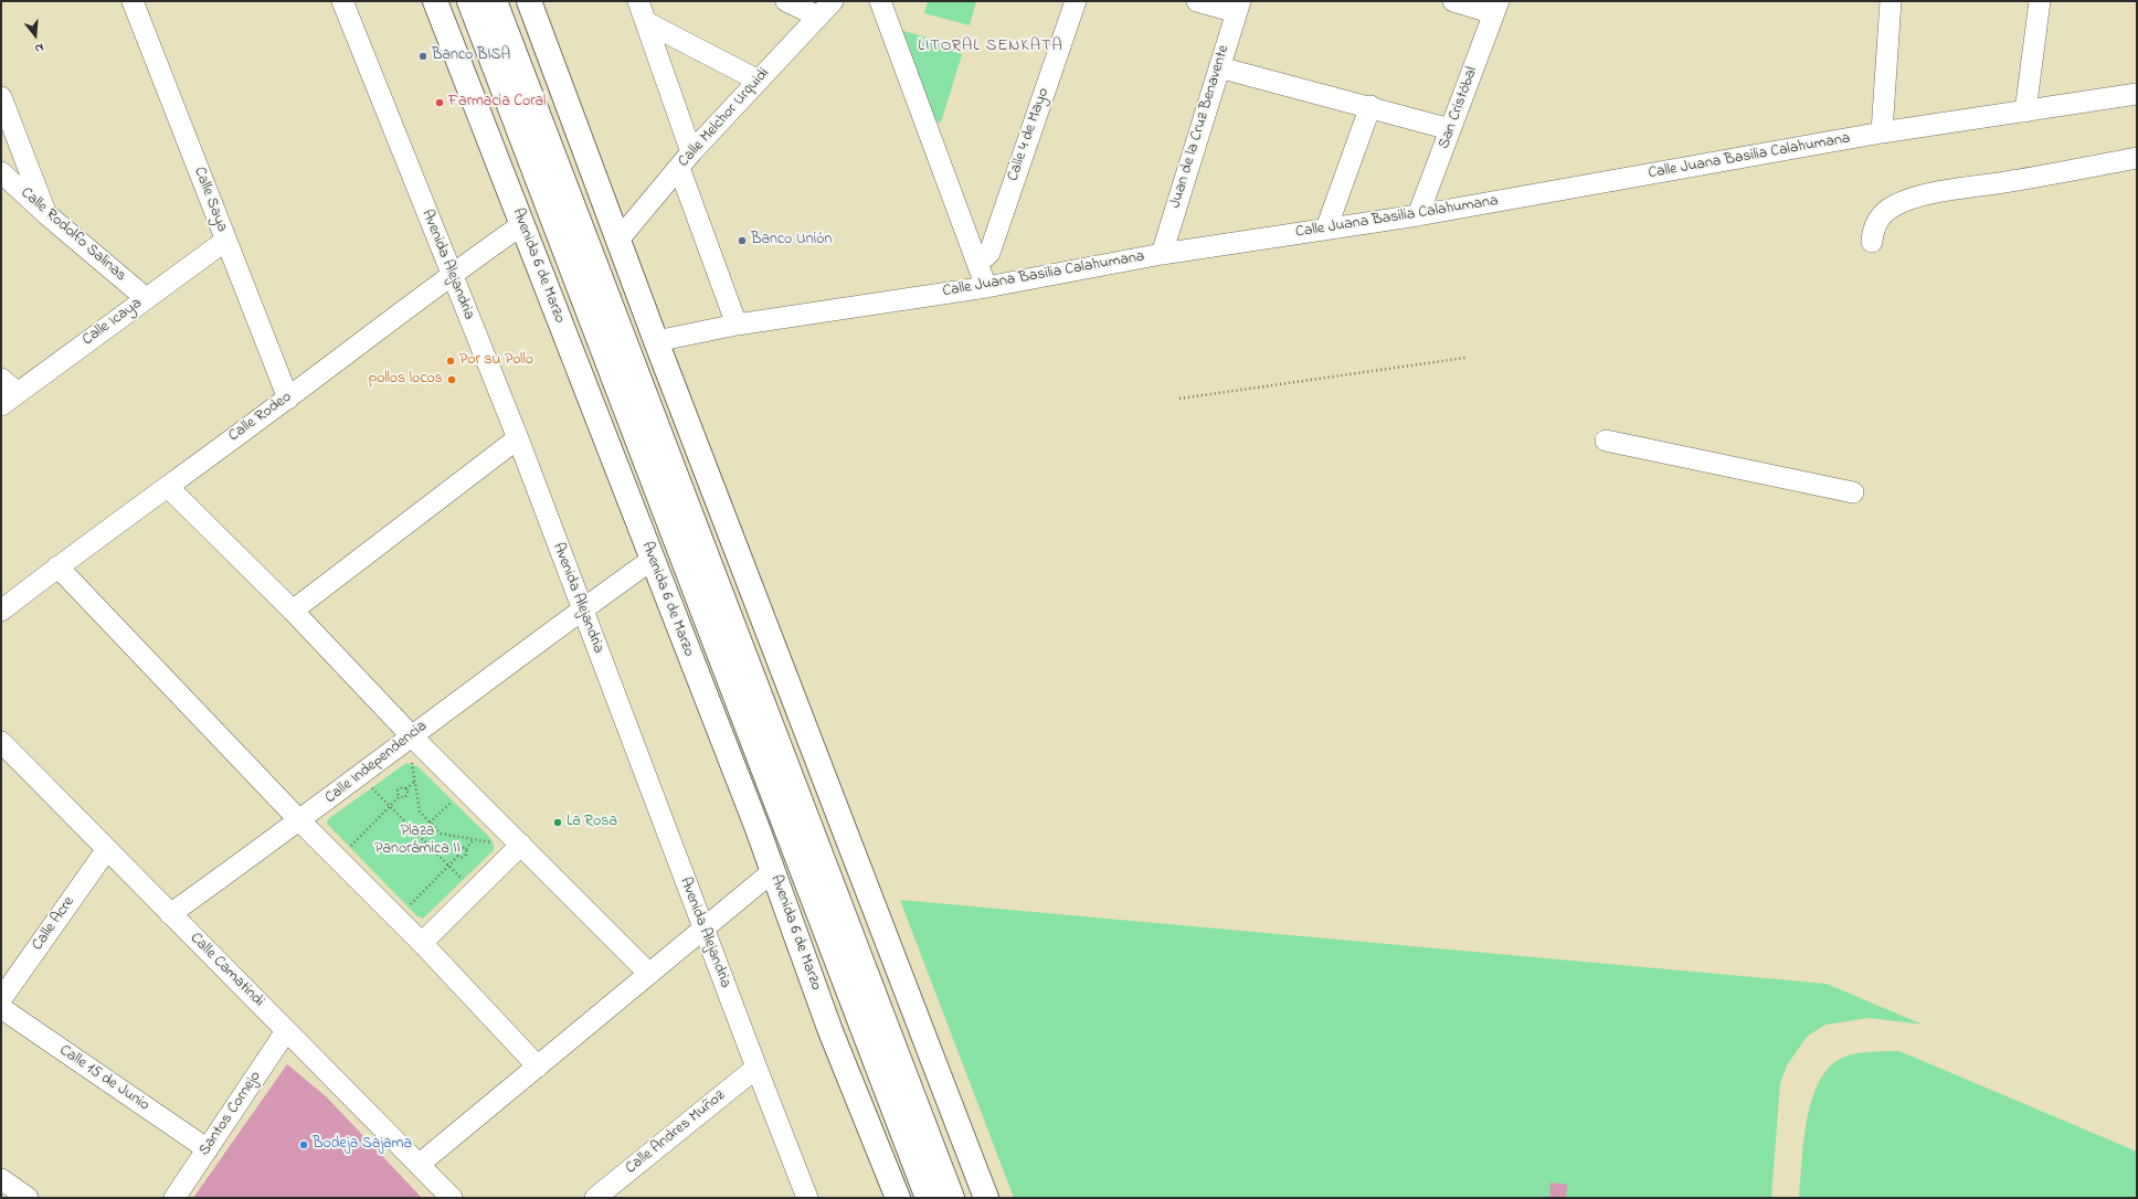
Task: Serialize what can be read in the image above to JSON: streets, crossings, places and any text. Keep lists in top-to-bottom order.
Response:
{
  "streets": {
    "main road": ["Avenida 6 de Marzo"],
    "street": [
      "San Cristóbal",
      "Calle Melchor Urquidi",
      "Juan de la Cruz Benavente",
      "Calle 4 de Mayo",
      "Calle Juana Basilia Calahumana",
      "Calle Saya",
      "Calle Rodolfo Salinas",
      "Avenida Alejandria",
      "Calle Icaya",
      "Calle Rodeo",
      "Calle Independencia",
      "Calle Acre",
      "Calle Camatindi",
      "Calle 15 de Junio",
      "Santos Cornejo",
      "Calle Andres Muñoz"
    ]
  },
  "crossings": [
    ["San Cristóbal", "Calle Juana Basilia Calahumana"],
    ["Juan de la Cruz Benavente", "Calle Juana Basilia Calahumana"],
    ["Calle Saya", "Calle Icaya"],
    ["Calle Saya", "Calle Rodeo"],
    ["Calle Rodolfo Salinas", "Calle Icaya"],
    ["Avenida Alejandria", "Calle Rodeo"],
    ["Avenida Alejandria", "Calle Independencia"],
    ["Avenida Alejandria", "Calle Andres Muñoz"],
    ["Avenida 6 de Marzo", "Calle Rodeo"],
    ["Avenida 6 de Marzo", "Calle Independencia"],
    ["Calle Independencia", "Calle Camatindi"],
    ["Calle Acre", "Calle Camatindi"],
    ["Calle Camatindi", "Santos Cornejo"],
    ["Calle 15 de Junio", "Santos Cornejo"]
  ],
  "districts": ["LITORAL SENKATA"],
  "parks": ["Plaza Panorámica II"],
  "places": [
    "Banco BISA",
    "Farmacia Coral",
    "Banco Unión",
    "Por su Pollo",
    "pollos locos",
    "La Rosa",
    "Bodeja Sajama"
  ],
  "north": "bottom"
}
